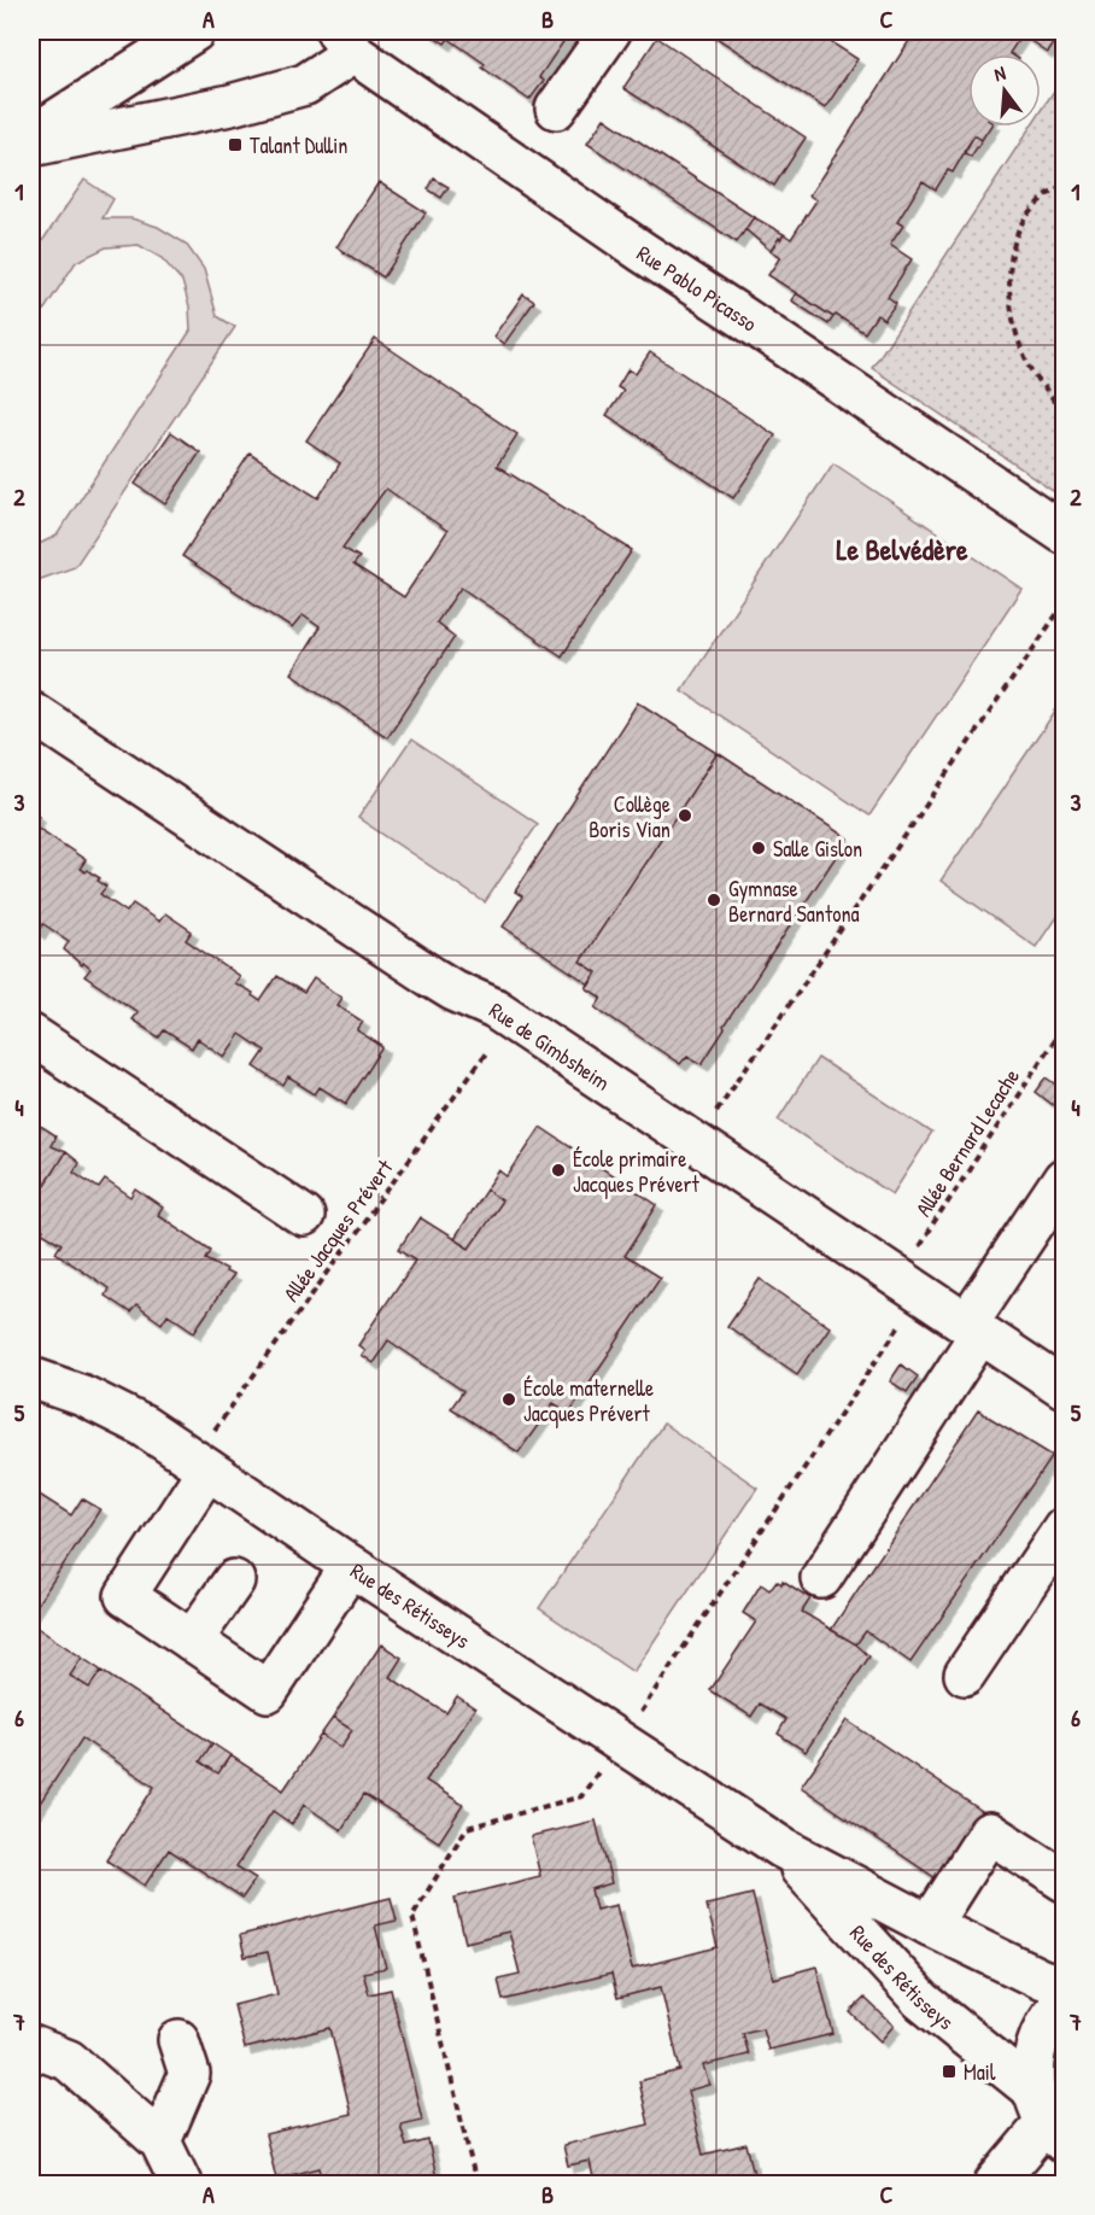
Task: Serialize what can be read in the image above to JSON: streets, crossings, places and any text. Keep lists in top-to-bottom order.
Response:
{
  "streets": {
    "street": ["Rue Pablo Picasso", "Rue de Gimbsheim", "Rue des Rétisseys"],
    "path": ["Allée Bernard Lecache", "Allée Jacques Prévert"]
  },
  "crossings": [
    ["Rue de Gimbsheim", "Allée Bernard Lecache"],
    ["Rue de Gimbsheim", "Allée Jacques Prévert"],
    ["Allée Jacques Prévert", "Rue des Rétisseys"]
  ],
  "districts": ["Le Belvédère"],
  "places": {
    "transit": ["Talant Dullin", "Mail"],
    "other": [
      "Collège Boris Vian",
      "Salle Gislon",
      "Gymnase Bernard Santona",
      "École primaire Jacques Prévert",
      "École maternelle Jacques Prévert"
    ]
  },
  "north": "top",
  "grid": {
    "columns": ["A", "B", "C"],
    "rows": [
      "1",
      "2",
      "3",
      "4",
      "5",
      "6",
      "7"
    ]
  }
}
